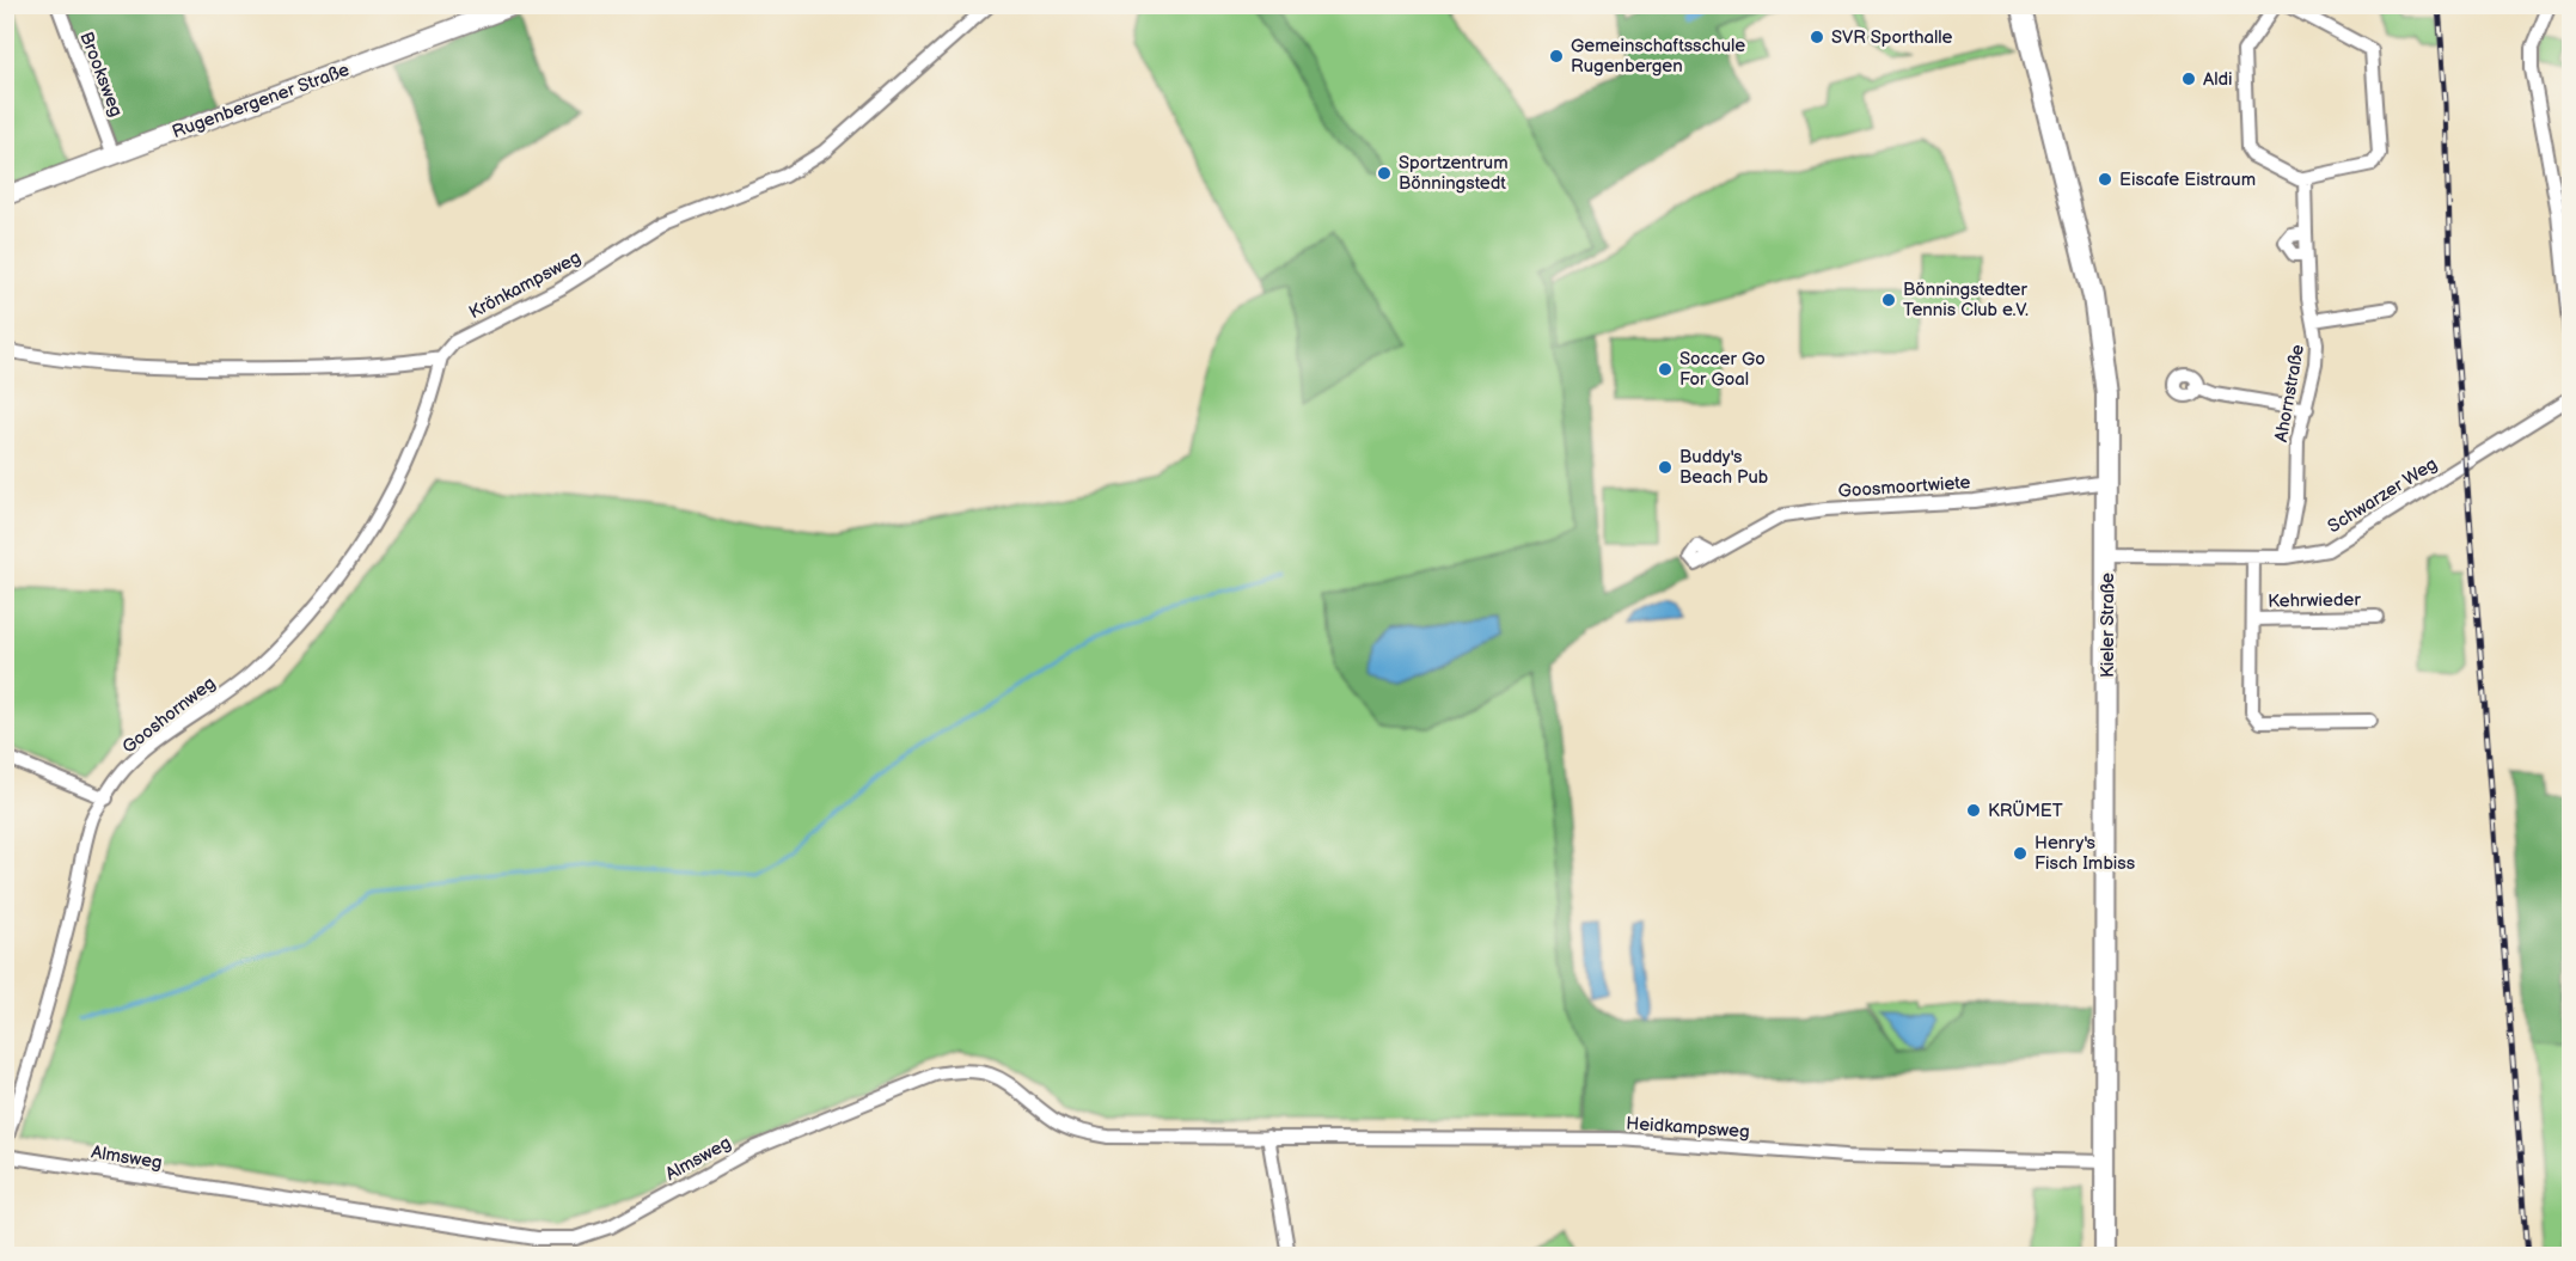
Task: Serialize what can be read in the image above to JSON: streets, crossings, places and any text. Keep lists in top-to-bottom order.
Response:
{
  "streets": {
    "main road": ["Rugenbergener Straße", "Kieler Straße"],
    "street": [
      "Brooksweg",
      "Krönkampsweg",
      "Ahornstraße",
      "Goosmoortwiete",
      "Schwarzer Weg",
      "Kehrwieder",
      "Gooshornweg",
      "Heidkampsweg",
      "Almsweg"
    ]
  },
  "crossings": [
    ["Brooksweg", "Rugenbergener Straße"],
    ["Krönkampsweg", "Gooshornweg"],
    ["Ahornstraße", "Schwarzer Weg"],
    ["Goosmoortwiete", "Kieler Straße"],
    ["Schwarzer Weg", "Kehrwieder"],
    ["Schwarzer Weg", "Kieler Straße"],
    ["Kieler Straße", "Heidkampsweg"],
    ["Heidkampsweg", "Almsweg"]
  ],
  "places": [
    "SVR Sporthalle",
    "Gemeinschaftsschule Rugenbergen",
    "Aldi",
    "Sportzentrum Bönningstedt",
    "Eiscafe Eistraum",
    "Bönningstedter Tennis Club e.V.",
    "Soccer Go For Goal",
    "Buddy's Beach Pub",
    "KRÜMET",
    "Henry's Fisch Imbiss"
  ]
}
